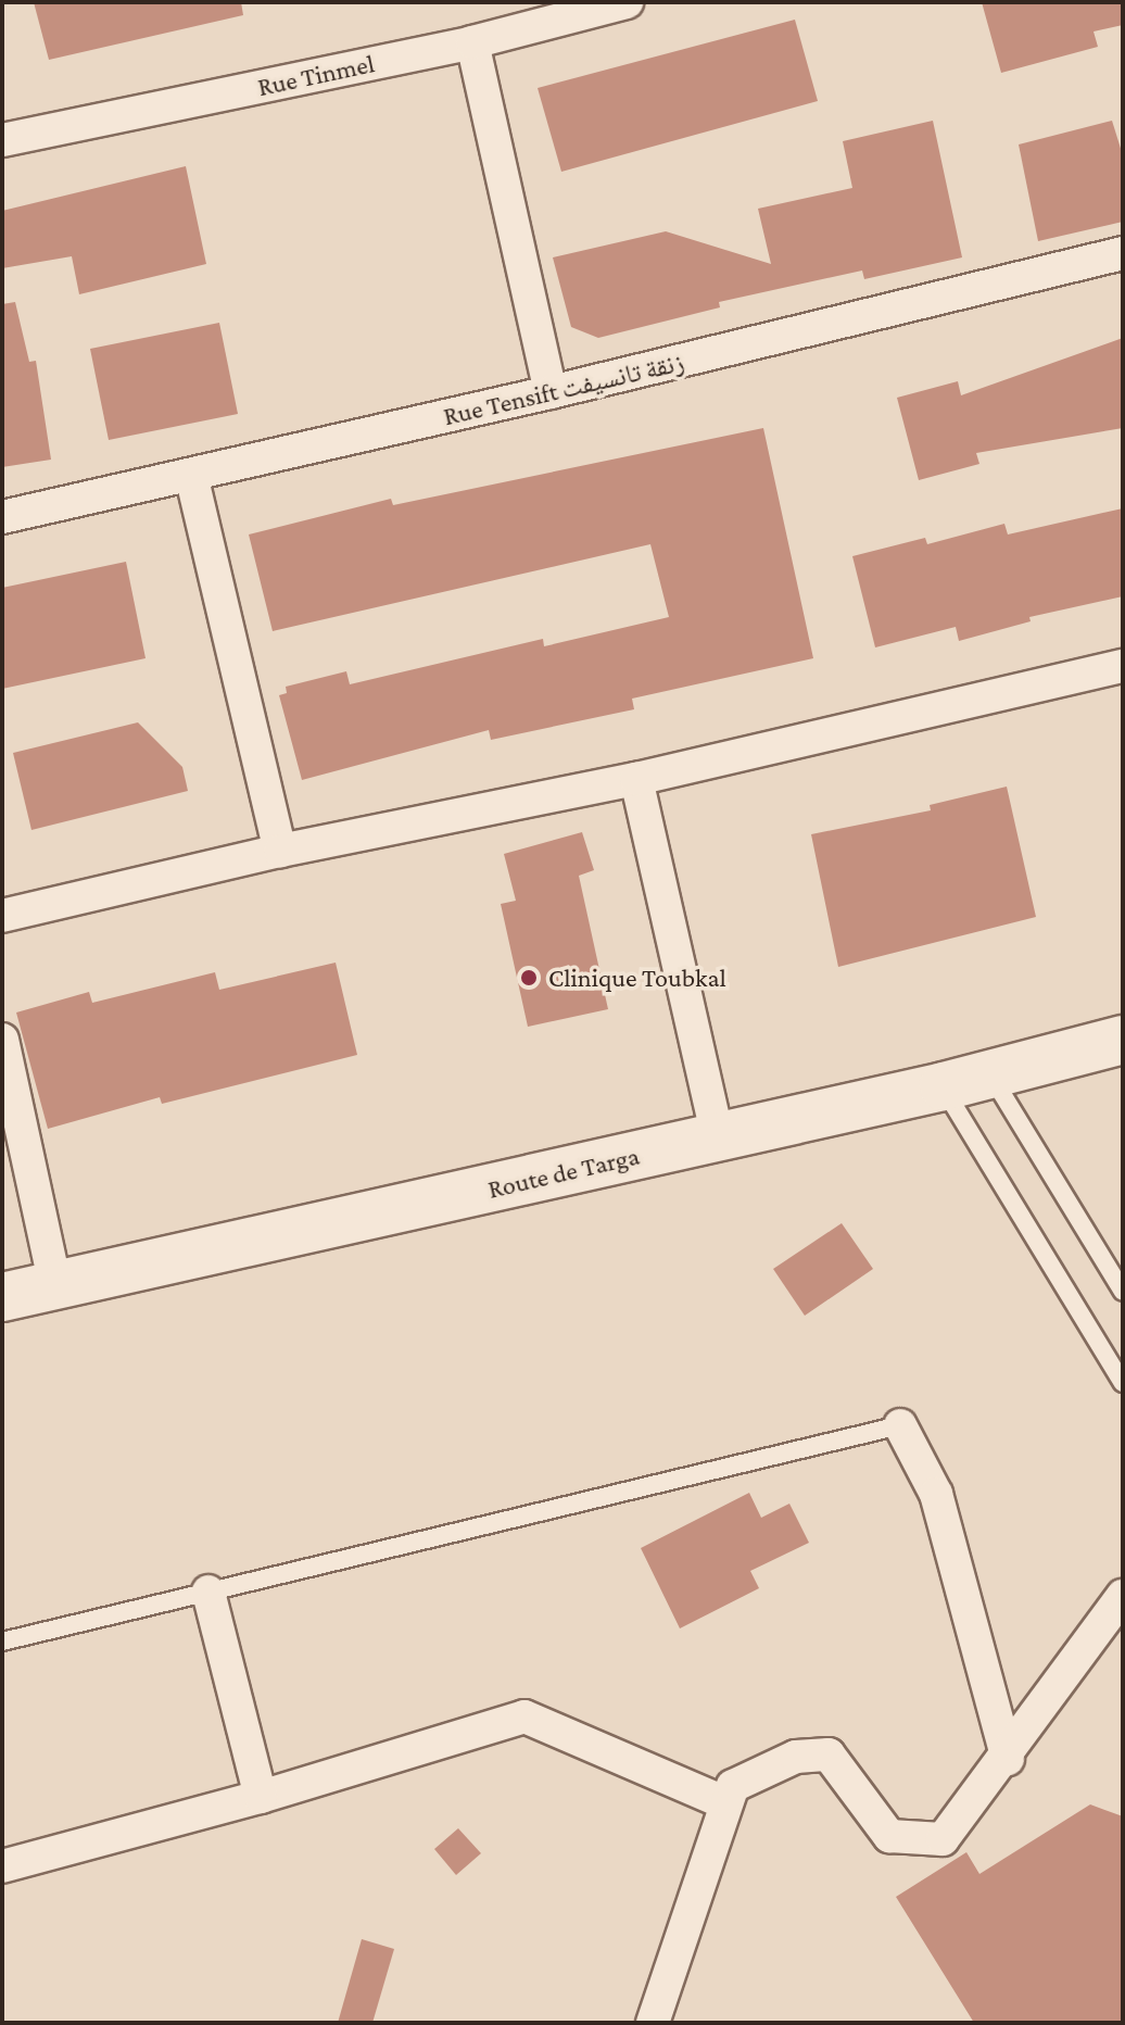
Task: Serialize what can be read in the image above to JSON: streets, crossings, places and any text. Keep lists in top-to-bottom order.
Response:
{
  "streets": {
    "main road": ["Route de Targa"],
    "street": ["Rue Tinmel", "Rue Tensift زنقة تانسيفت"]
  },
  "places": ["Clinique Toubkal"]
}
